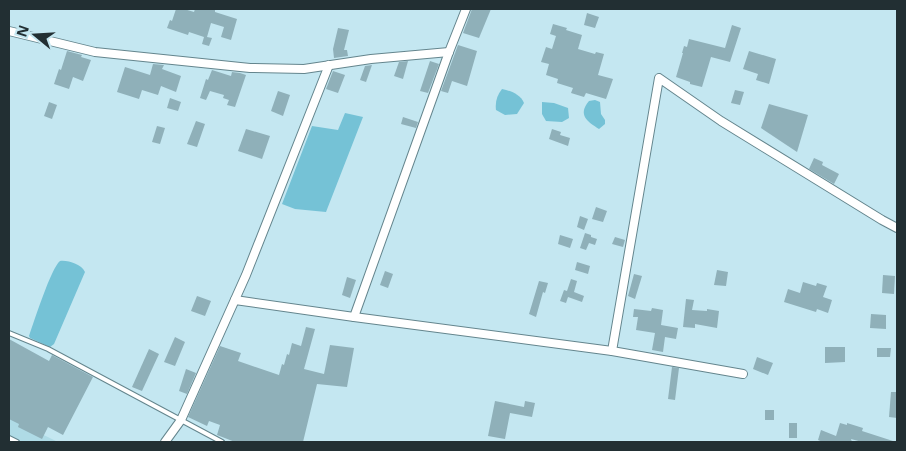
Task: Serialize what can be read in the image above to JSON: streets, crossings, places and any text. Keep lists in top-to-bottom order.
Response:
{
  "north": "left"
}
